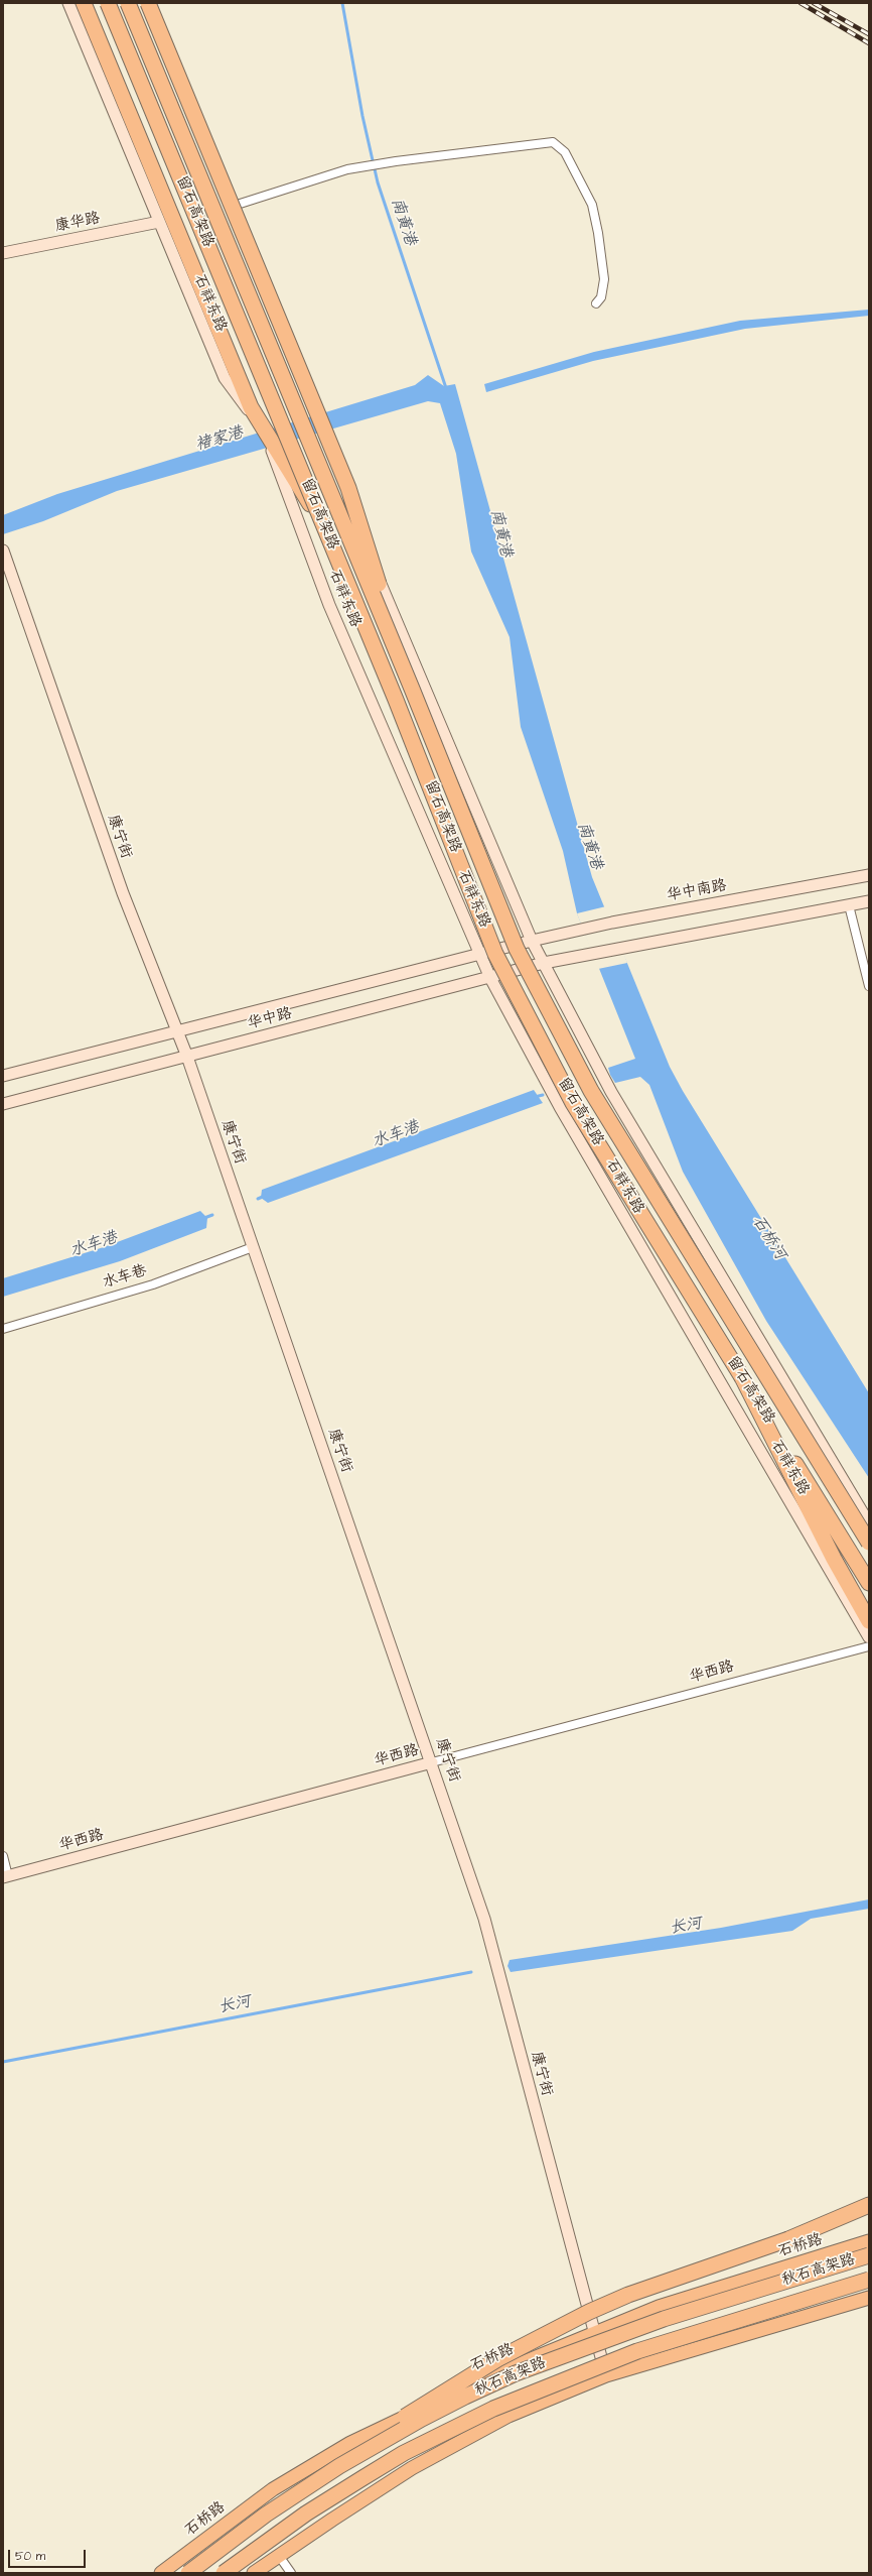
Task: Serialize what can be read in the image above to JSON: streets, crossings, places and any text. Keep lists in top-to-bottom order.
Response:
{
  "streets": {
    "highway": ["留石高架路", "秋石高架路"],
    "main road": [
      "康华路",
      "石祥东路",
      "康宁街",
      "华中南路",
      "华中路",
      "华西路",
      "石桥路"
    ],
    "street": ["水车巷"]
  },
  "crossings": [
    ["康华路", "石祥东路"],
    ["石祥东路", "华中路"],
    ["康宁街", "华中路"],
    ["康宁街", "水车巷"],
    ["康宁街", "华西路"],
    ["康宁街", "石桥路"],
    ["华中南路", "华中路"]
  ],
  "water": [
    "南黄港",
    "褚家港",
    "水车港",
    "石桥河",
    "长河"
  ],
  "scale_bar": "50 m"
}
